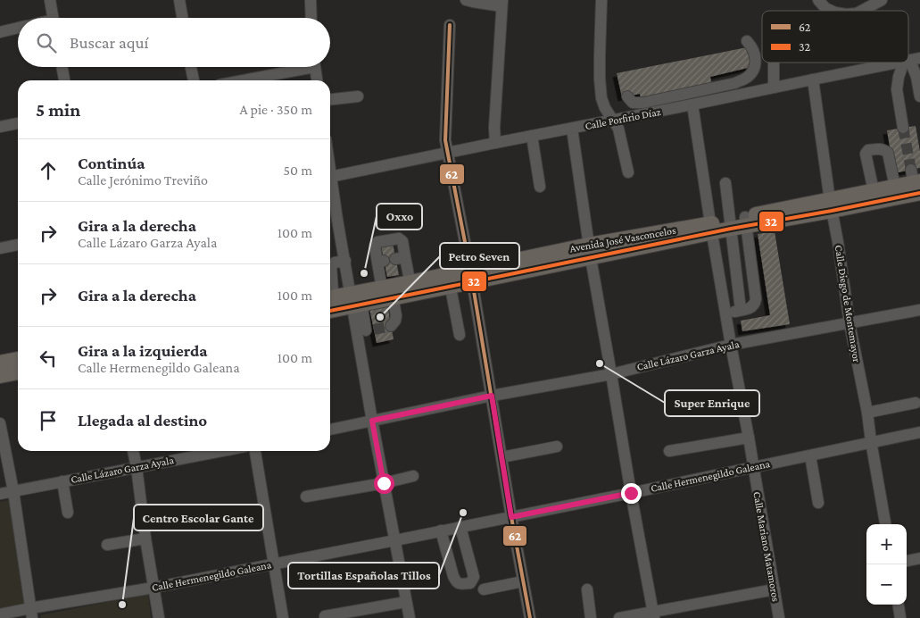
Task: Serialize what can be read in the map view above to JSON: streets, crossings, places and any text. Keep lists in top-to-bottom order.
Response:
{
  "streets": {
    "main road": ["Avenida José Vasconcelos"],
    "street": [
      "Calle Porfirio Díaz",
      "Calle Diego de Montemayor",
      "Calle Lázaro Garza Ayala",
      "Calle Hermenegildo Galeana",
      "Calle Mariano Matamoros"
    ]
  },
  "crossings": [
    ["Calle Porfirio Díaz", "Calle Diego de Montemayor"],
    ["Calle Porfirio Díaz", "Calle Mariano Matamoros"],
    ["Avenida José Vasconcelos", "Calle Diego de Montemayor"],
    ["Avenida José Vasconcelos", "Calle Mariano Matamoros"],
    ["Calle Diego de Montemayor", "Calle Lázaro Garza Ayala"],
    ["Calle Diego de Montemayor", "Calle Hermenegildo Galeana"],
    ["Calle Lázaro Garza Ayala", "Calle Mariano Matamoros"],
    ["Calle Hermenegildo Galeana", "Calle Mariano Matamoros"]
  ],
  "places": [
    "Oxxo",
    "Petro Seven",
    "Super Enrique",
    "Tortillas Españolas Tillos",
    "Centro Escolar Gante"
  ],
  "lines": ["transit line 62", "transit line 32"],
  "legend": ["62", "32"],
  "page": {
    "search": "Buscar aquí",
    "heading": ["5 min", "A pie · 350 m"],
    "list": [
      ["Continúa", "Calle Jerónimo Treviño", "50 m"],
      ["Gira a la derecha", "Calle Lázaro Garza Ayala", "100 m"],
      ["Gira a la derecha", "100 m"],
      ["Gira a la izquierda", "Calle Hermenegildo Galeana", "100 m"],
      "Llegada al destino"
    ],
    "map_buttons": ["+", "−"]
  }
}
